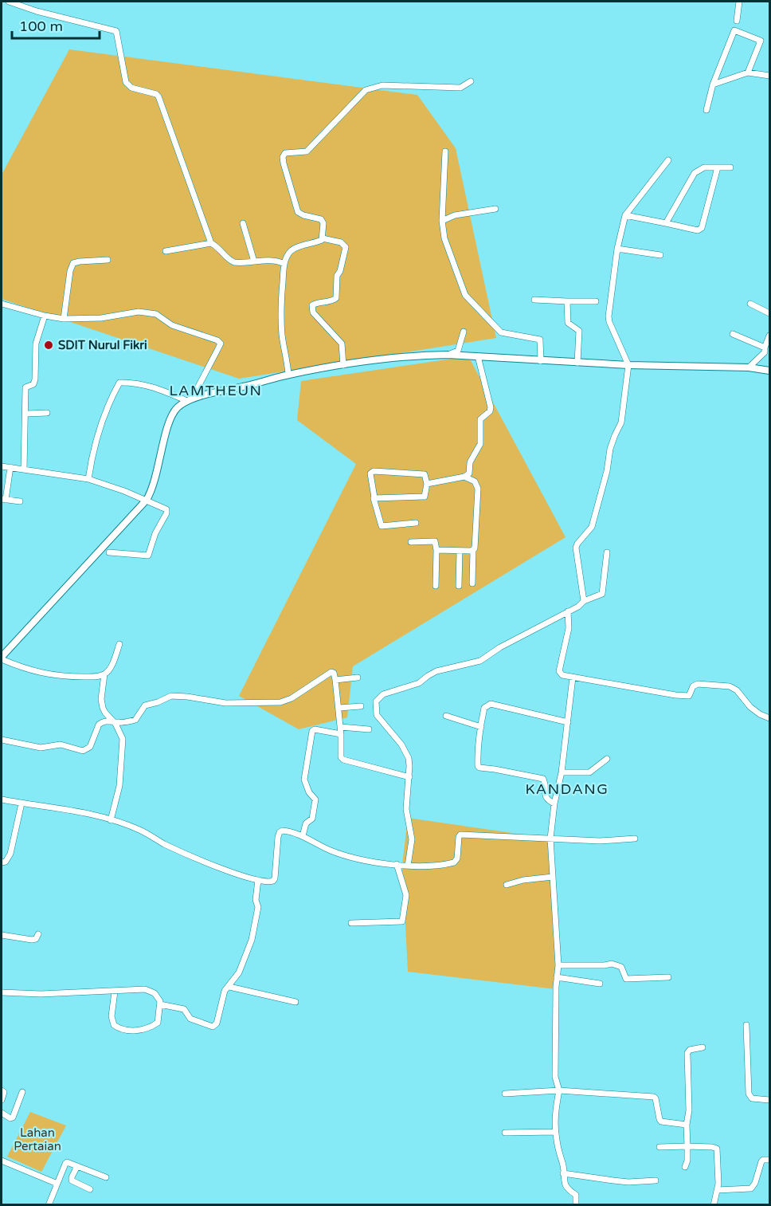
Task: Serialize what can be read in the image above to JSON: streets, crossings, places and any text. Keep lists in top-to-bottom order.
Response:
{
  "districts": ["LAMTHEUN", "KANDANG"],
  "parks": ["Lahan Pertaian"],
  "places": ["SDIT Nurul Fikri"],
  "scale_bar": "100 m"
}
